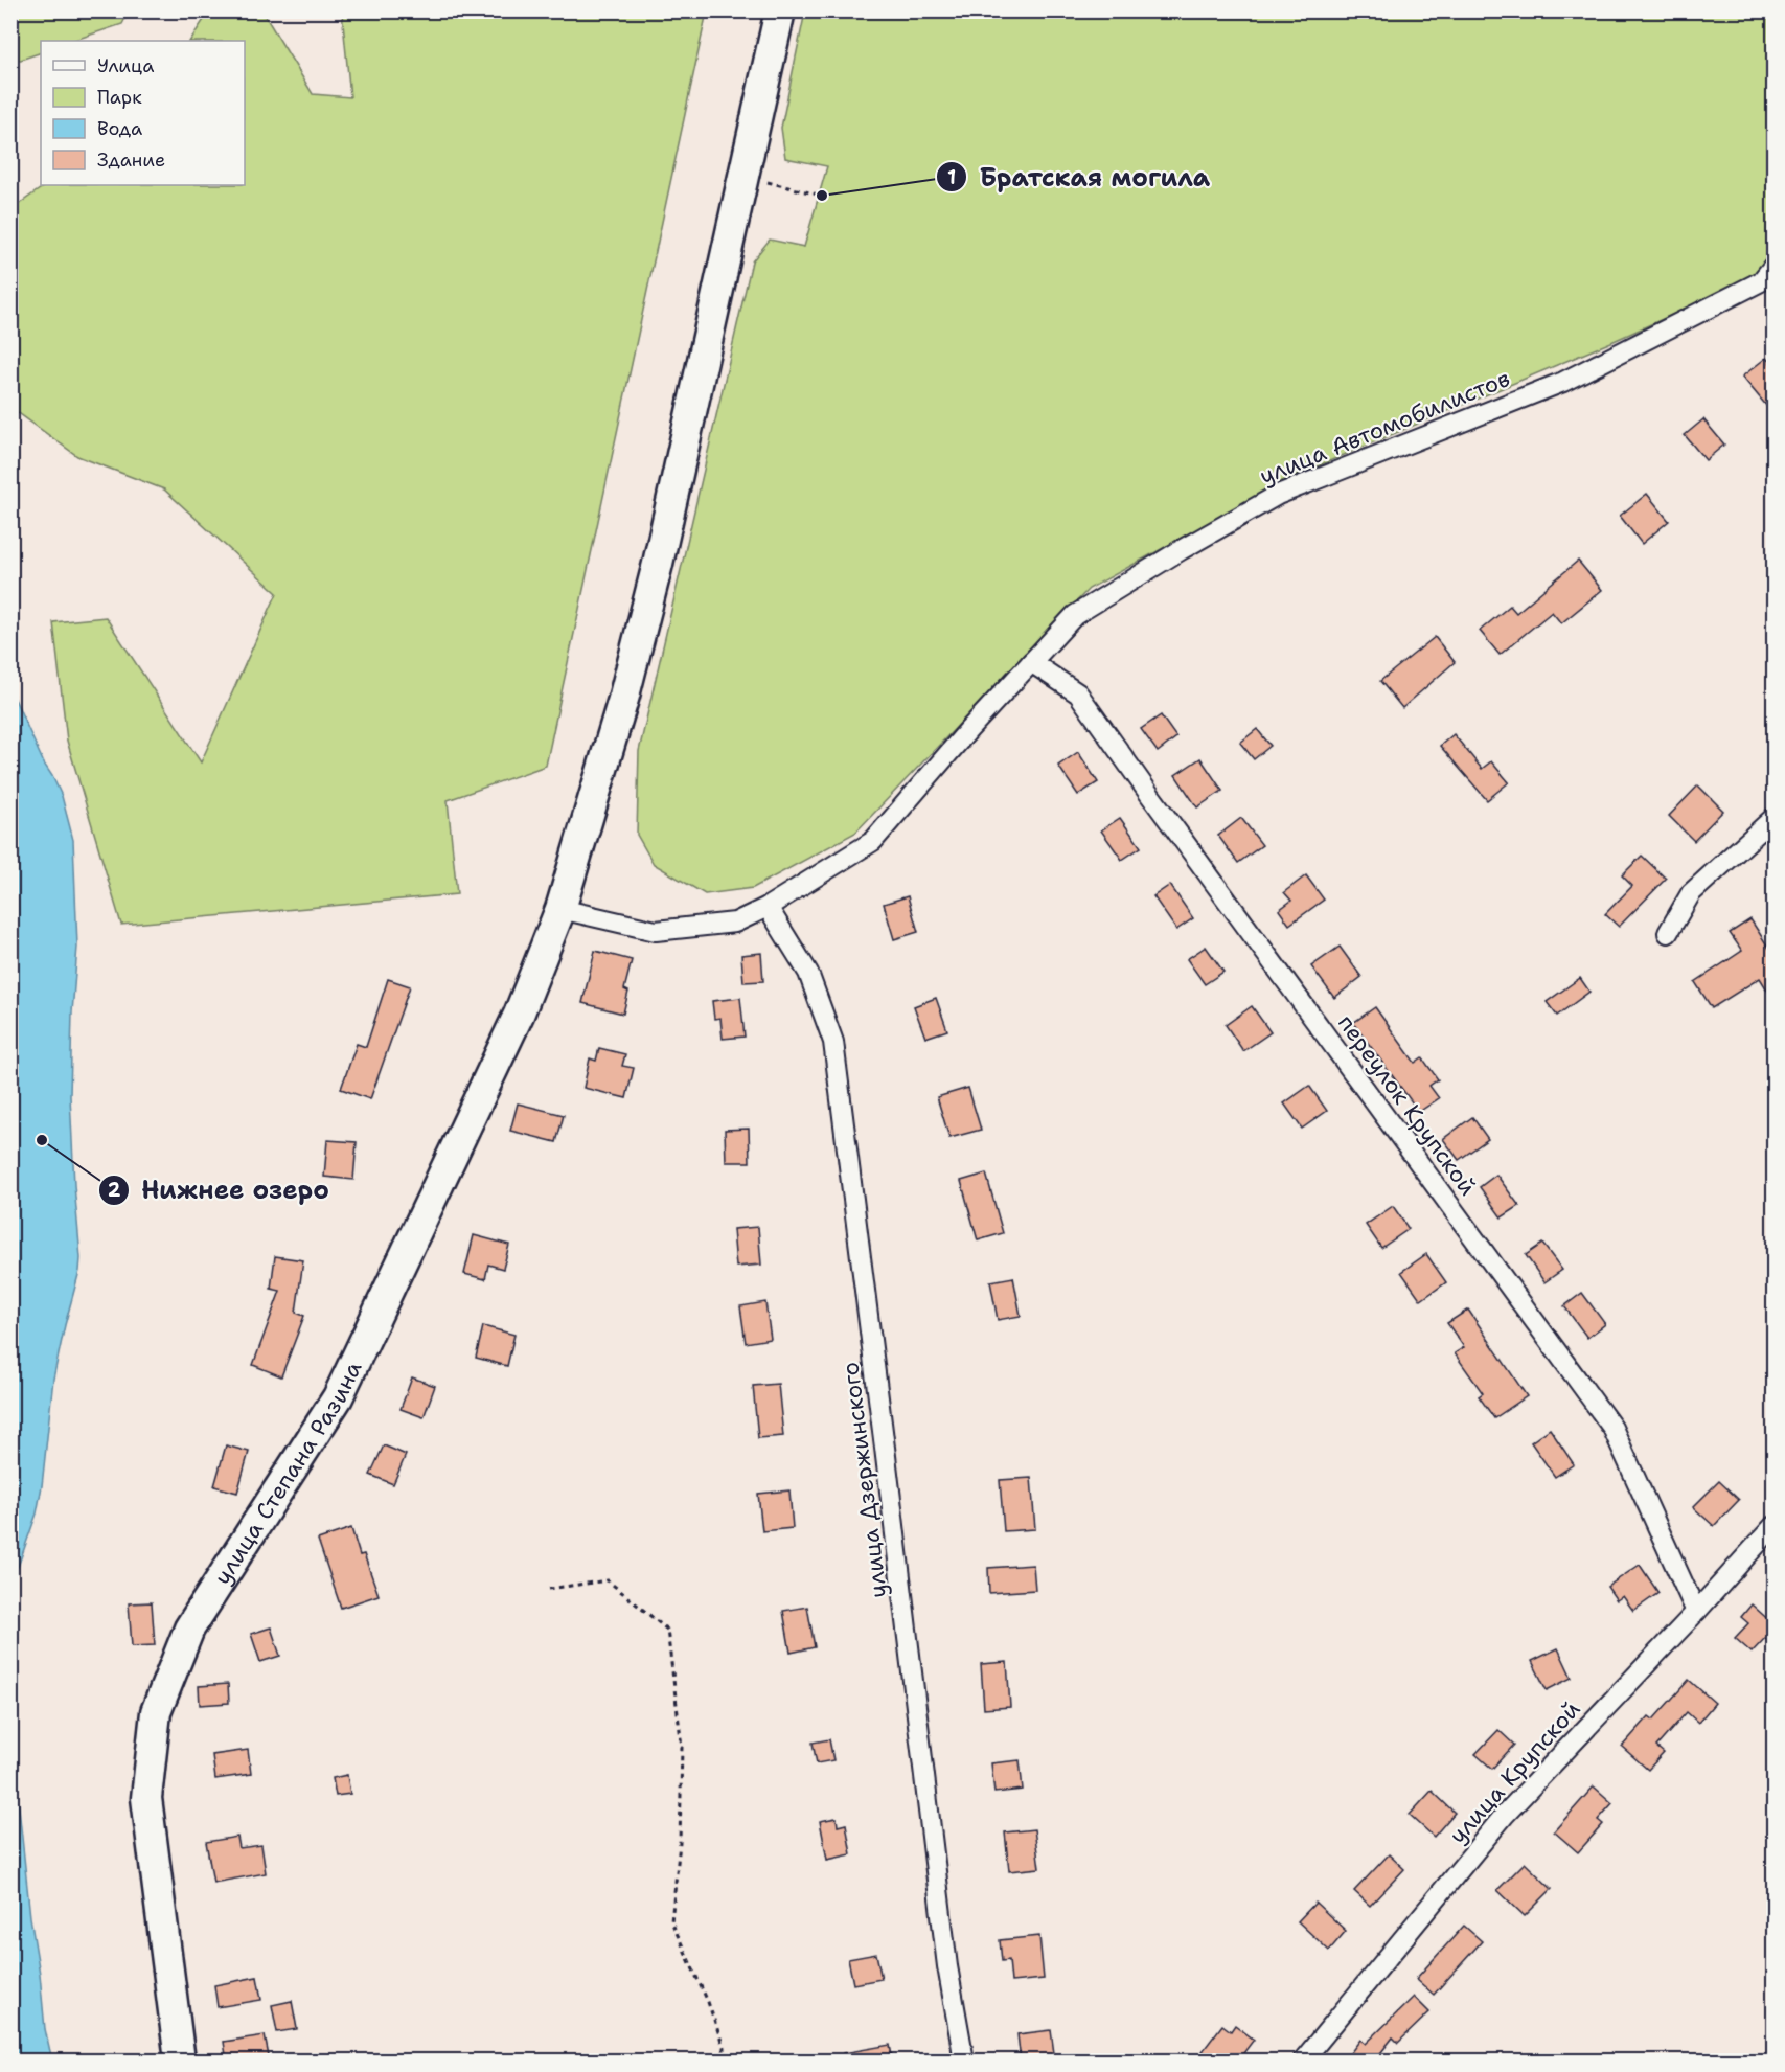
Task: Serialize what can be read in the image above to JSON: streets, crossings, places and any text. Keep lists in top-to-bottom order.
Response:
{
  "streets": {
    "main road": ["улица Степана Разина"],
    "street": [
      "улица Автомобилистов",
      "переулок Крупской",
      "улица Дзержинского",
      "улица Крупской"
    ]
  },
  "crossings": [
    ["улица Автомобилистов", "переулок Крупской"],
    ["улица Автомобилистов", "улица Степана Разина"],
    ["улица Автомобилистов", "улица Дзержинского"],
    ["переулок Крупской", "улица Крупской"]
  ],
  "places": ["Братская могила", "Нижнее озеро"],
  "legend": [
    "Улица",
    "Парк",
    "Вода",
    "Здание"
  ]
}
